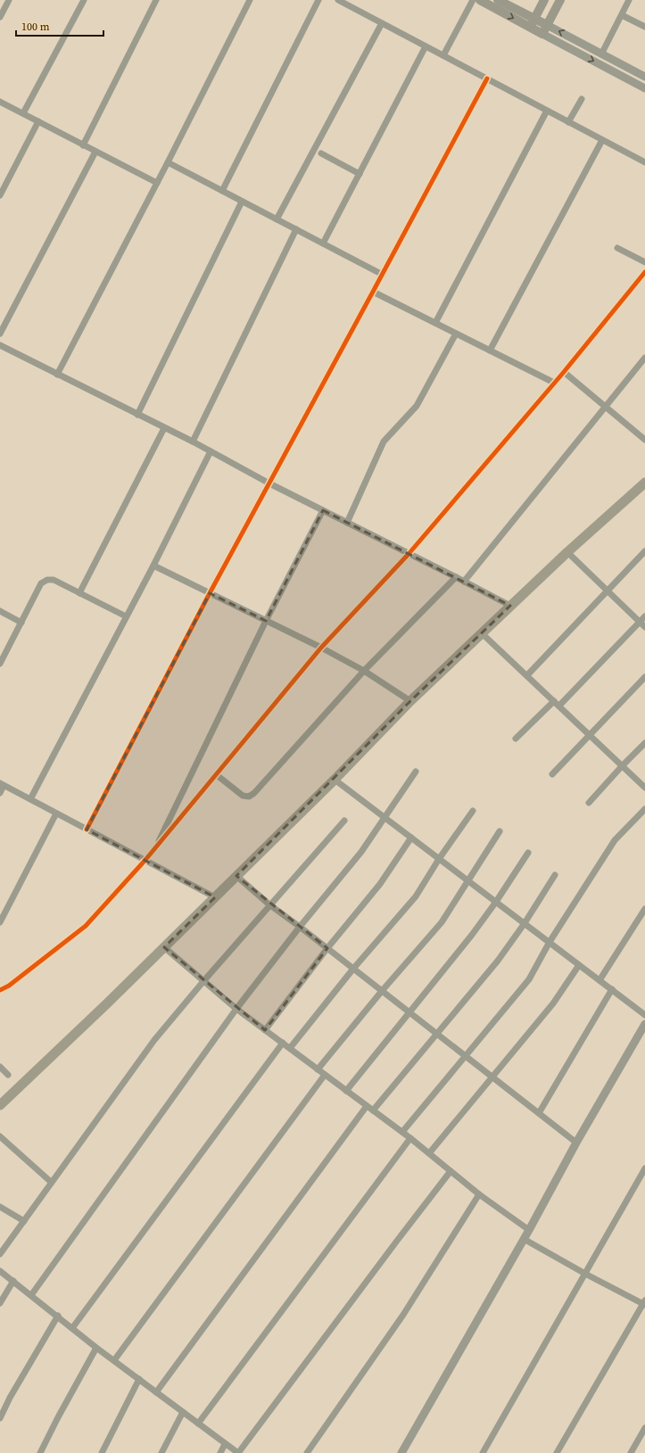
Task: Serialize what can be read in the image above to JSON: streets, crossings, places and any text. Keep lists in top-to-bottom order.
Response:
{
  "scale_bar": "100 m"
}
